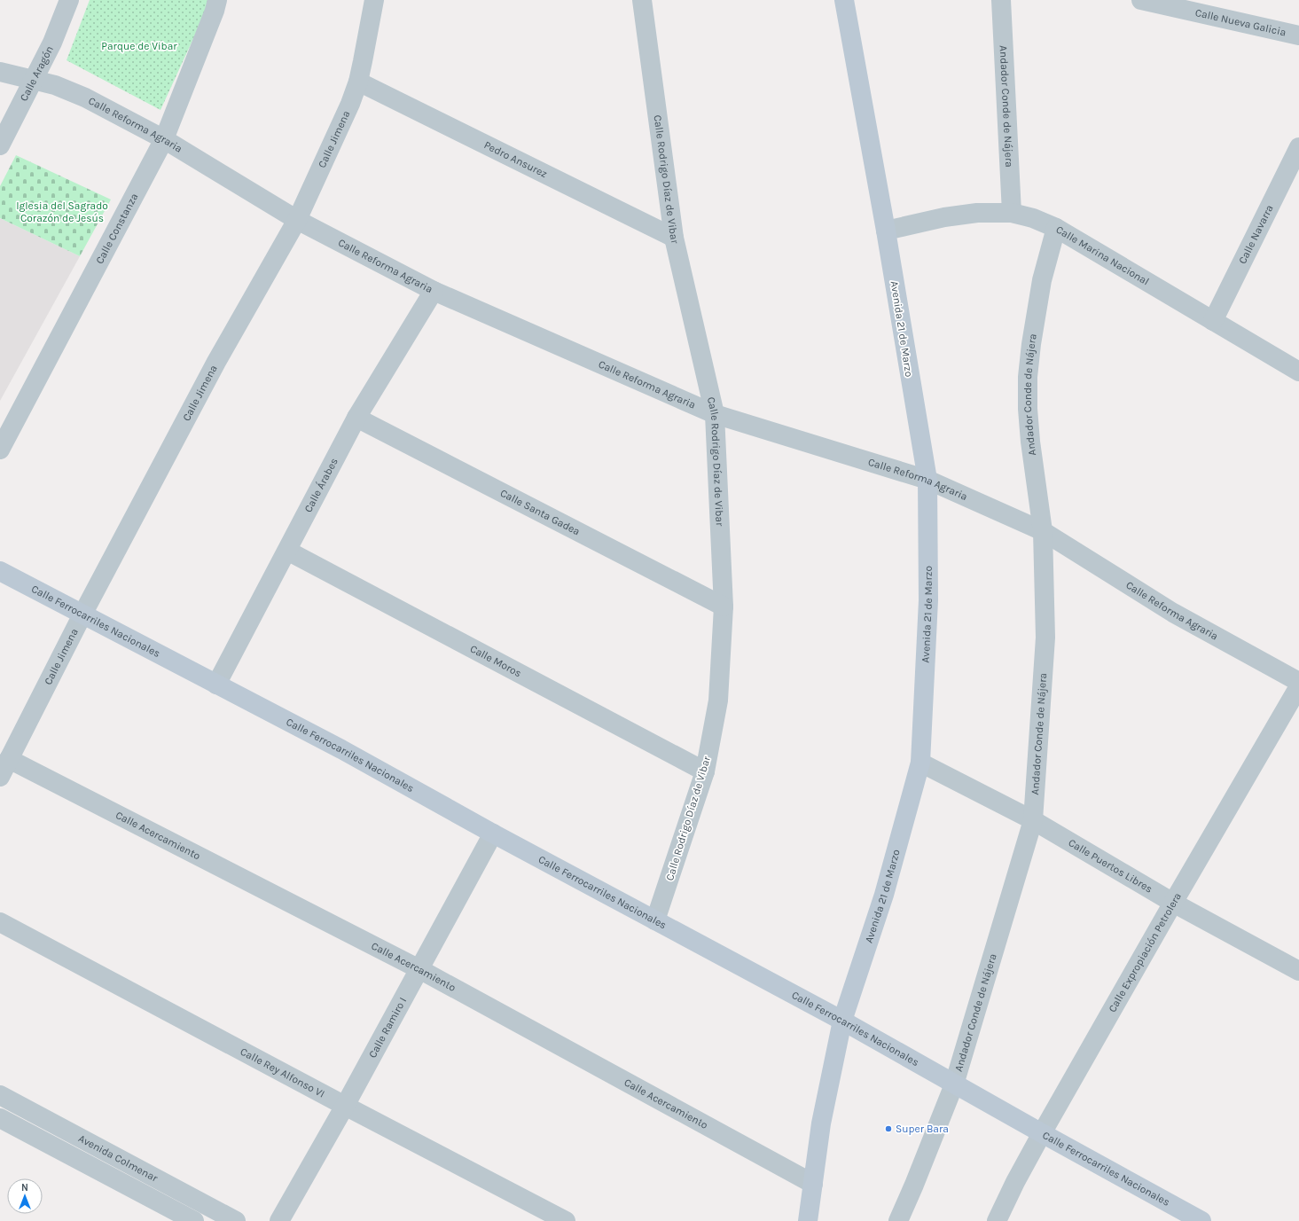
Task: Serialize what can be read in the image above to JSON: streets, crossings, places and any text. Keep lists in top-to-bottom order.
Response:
{
  "streets": {
    "street": [
      "Calle Nueva Galicia",
      "Calle Aragón",
      "Andador Conde de Nájera",
      "Calle Reforma Agraria",
      "Calle Jimena",
      "Pedro Ansurez",
      "Calle Rodrigo Díaz de Vibar",
      "Calle Constanza",
      "Calle Navarra",
      "Calle Marina Nacional",
      "Avenida 21 de Marzo",
      "Calle Árabes",
      "Calle Santa Gadea",
      "Calle Ferrocarriles Nacionales",
      "Calle Moros",
      "Calle Acercamiento",
      "Calle Puertos Libres",
      "Calle Expropiación Petrolera",
      "Calle Ramiro I",
      "Calle Rey Alfonso VI",
      "Avenida Colmenar"
    ]
  },
  "crossings": [
    ["Calle Aragón", "Calle Reforma Agraria"],
    ["Andador Conde de Nájera", "Calle Reforma Agraria"],
    ["Andador Conde de Nájera", "Calle Marina Nacional"],
    ["Andador Conde de Nájera", "Calle Ferrocarriles Nacionales"],
    ["Andador Conde de Nájera", "Calle Puertos Libres"],
    ["Calle Reforma Agraria", "Calle Jimena"],
    ["Calle Reforma Agraria", "Calle Rodrigo Díaz de Vibar"],
    ["Calle Reforma Agraria", "Calle Constanza"],
    ["Calle Reforma Agraria", "Avenida 21 de Marzo"],
    ["Calle Reforma Agraria", "Calle Árabes"],
    ["Calle Jimena", "Pedro Ansurez"],
    ["Calle Jimena", "Calle Ferrocarriles Nacionales"],
    ["Calle Jimena", "Calle Acercamiento"],
    ["Pedro Ansurez", "Calle Rodrigo Díaz de Vibar"],
    ["Calle Rodrigo Díaz de Vibar", "Calle Santa Gadea"],
    ["Calle Rodrigo Díaz de Vibar", "Calle Ferrocarriles Nacionales"],
    ["Calle Rodrigo Díaz de Vibar", "Calle Moros"],
    ["Calle Navarra", "Calle Marina Nacional"],
    ["Calle Marina Nacional", "Avenida 21 de Marzo"],
    ["Avenida 21 de Marzo", "Calle Ferrocarriles Nacionales"],
    ["Avenida 21 de Marzo", "Calle Acercamiento"],
    ["Avenida 21 de Marzo", "Calle Puertos Libres"],
    ["Calle Árabes", "Calle Santa Gadea"],
    ["Calle Árabes", "Calle Ferrocarriles Nacionales"],
    ["Calle Árabes", "Calle Moros"],
    ["Calle Ferrocarriles Nacionales", "Calle Expropiación Petrolera"],
    ["Calle Ferrocarriles Nacionales", "Calle Ramiro I"],
    ["Calle Acercamiento", "Calle Ramiro I"],
    ["Calle Puertos Libres", "Calle Expropiación Petrolera"],
    ["Calle Ramiro I", "Calle Rey Alfonso VI"]
  ],
  "parks": ["Parque de Vibar", "Iglesia del Sagrado Corazón de Jesús"],
  "places": ["Super Bara"],
  "north": "top"
}
